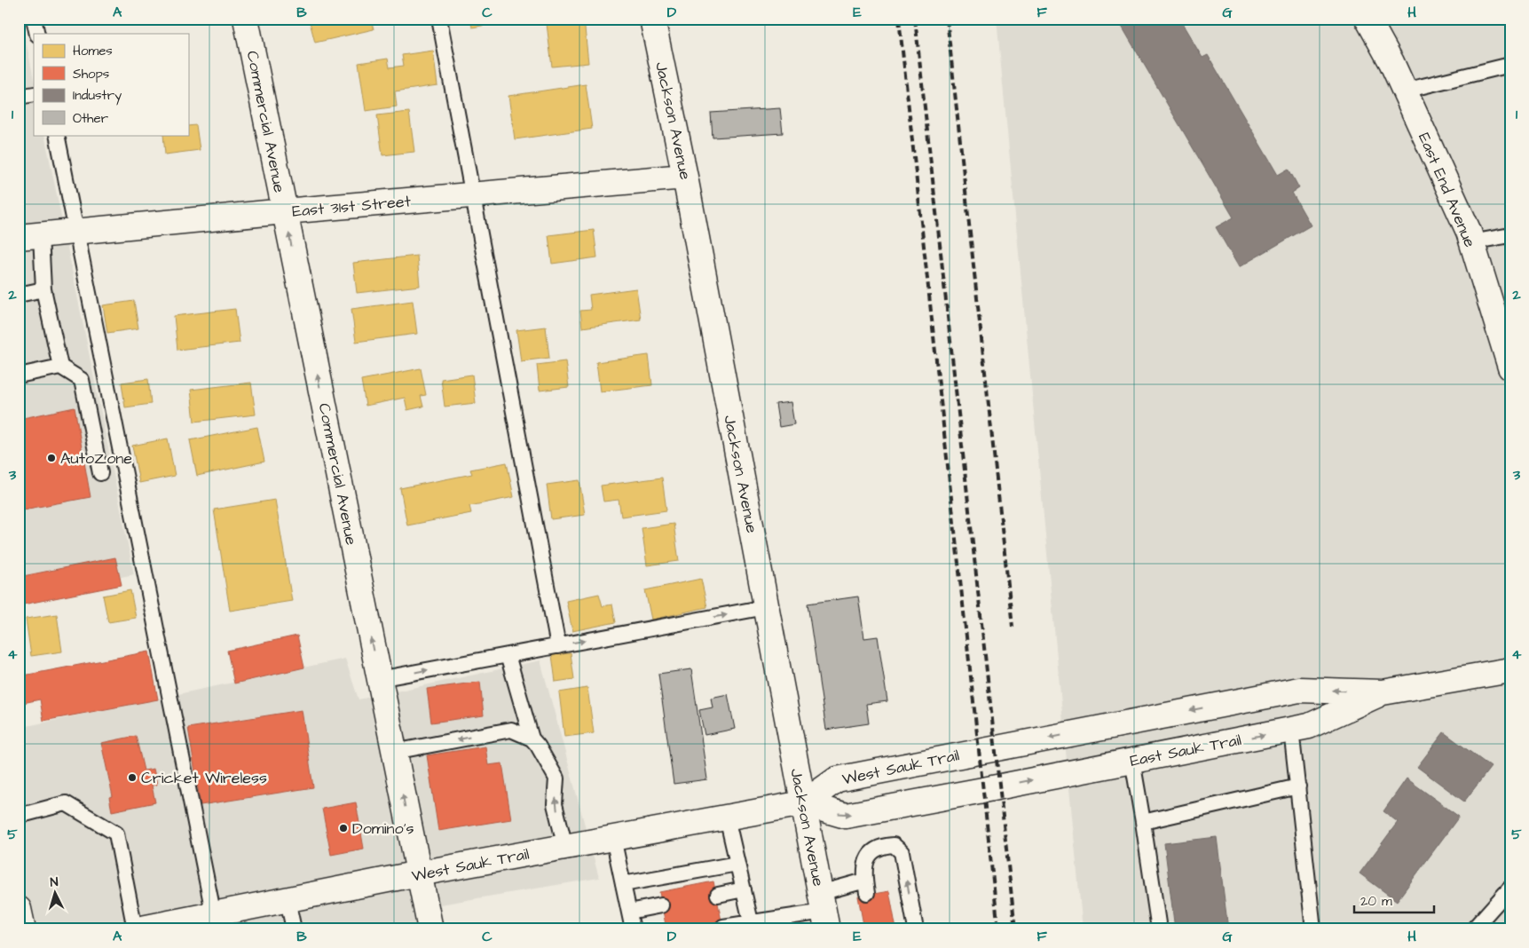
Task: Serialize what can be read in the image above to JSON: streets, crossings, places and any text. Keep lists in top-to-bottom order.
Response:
{
  "streets": {
    "street": [
      "Jackson Avenue",
      "Commercial Avenue",
      "East End Avenue",
      "East 31st Street",
      "East Sauk Trail",
      "West Sauk Trail"
    ]
  },
  "crossings": [
    ["Jackson Avenue", "East 31st Street"],
    ["Jackson Avenue", "West Sauk Trail"],
    ["Commercial Avenue", "East 31st Street"],
    ["Commercial Avenue", "West Sauk Trail"],
    ["East Sauk Trail", "West Sauk Trail"]
  ],
  "one_way": ["Commercial Avenue"],
  "places": ["AutoZone", "Cricket Wireless", "Domino's"],
  "legend": [
    "Homes",
    "Shops",
    "Industry",
    "Other"
  ],
  "scale_bar": "20 m",
  "north": "top",
  "grid": {
    "columns": [
      "A",
      "B",
      "C",
      "D",
      "E",
      "F",
      "G",
      "H"
    ],
    "rows": [
      "1",
      "2",
      "3",
      "4",
      "5"
    ]
  }
}
